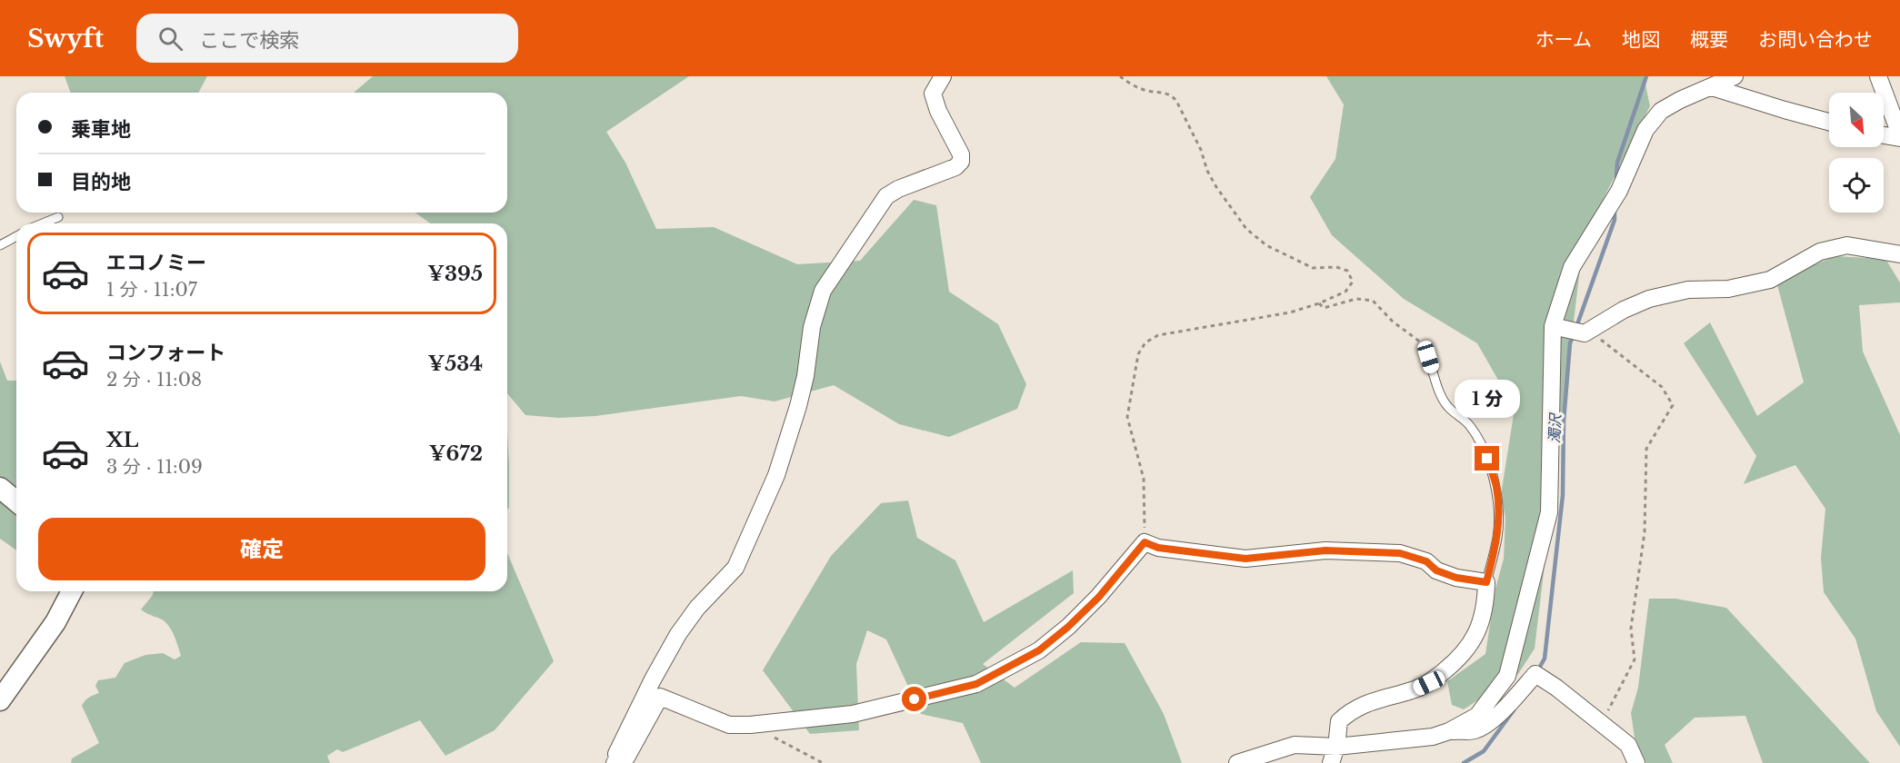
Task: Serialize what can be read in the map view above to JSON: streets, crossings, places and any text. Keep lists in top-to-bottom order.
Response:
{
  "water": ["濁沢"],
  "north": "bottom right",
  "page": {
    "header": "Swyft",
    "search": "ここで検索",
    "nav": [
      "ホーム",
      "地図",
      "概要",
      "お問い合わせ"
    ],
    "banner": ["乗車地", "目的地"],
    "list": [
      {
        "name": "エコノミー",
        "note": "1 分 · 11:07",
        "value": "¥395"
      },
      {
        "name": "コンフォート",
        "note": "2 分 · 11:08",
        "value": "¥534"
      },
      {
        "name": "XL",
        "note": "3 分 · 11:09",
        "value": "¥672"
      }
    ],
    "bubble": "1 分",
    "buttons": "確定"
  }
}
